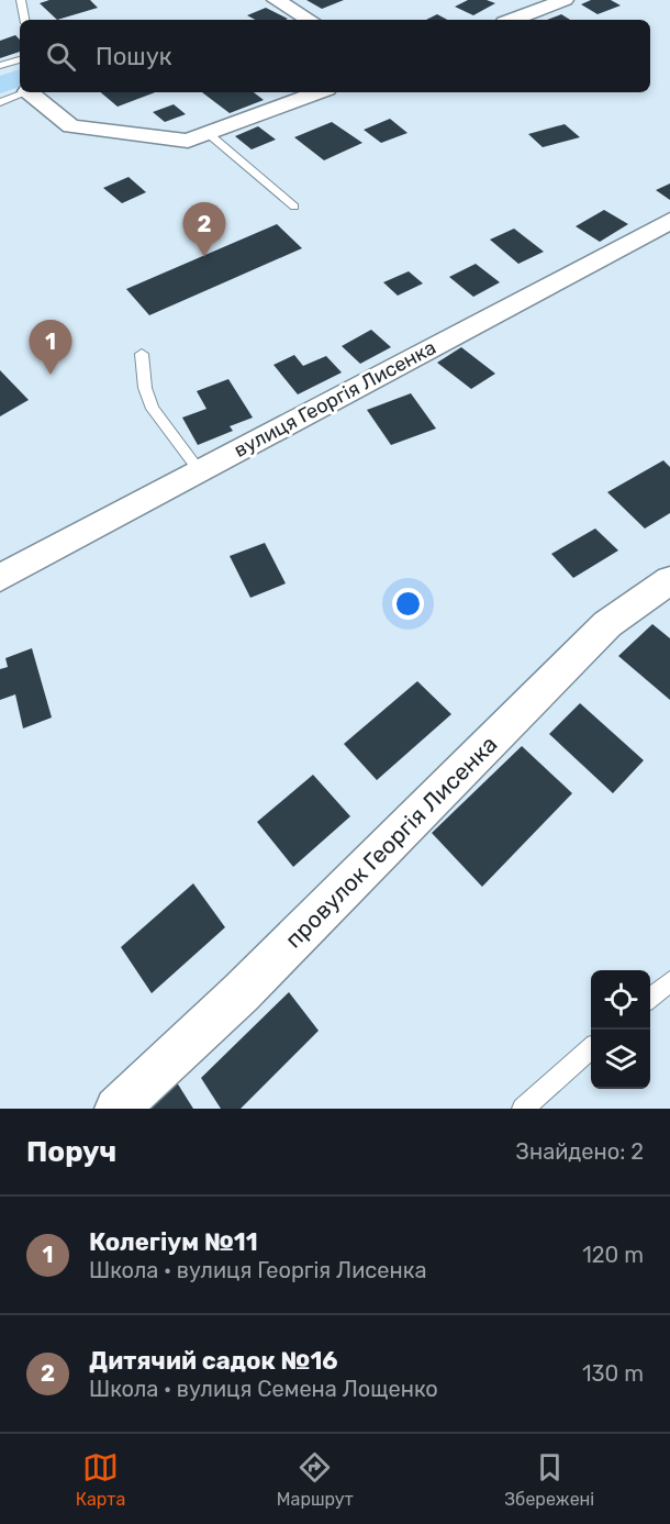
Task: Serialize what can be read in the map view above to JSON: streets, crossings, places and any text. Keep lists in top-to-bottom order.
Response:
{
  "streets": {
    "street": ["вулиця Георгія Лисенка", "провулок Георгія Лисенка"]
  },
  "page": {
    "search": "Пошук",
    "pins": ["2", "1"],
    "heading": ["Поруч", "Знайдено: 2"],
    "list": [
      {
        "mark": "1",
        "name": "Колегіум №11",
        "note": "Школа · вулиця Георгія Лисенка",
        "value": "120 m"
      },
      {
        "mark": "2",
        "name": "Дитячий садок №16",
        "note": "Школа · вулиця Семена Лощенко",
        "value": "130 m"
      }
    ],
    "nav": ["Карта", "Маршрут", "Збережені"]
  }
}
